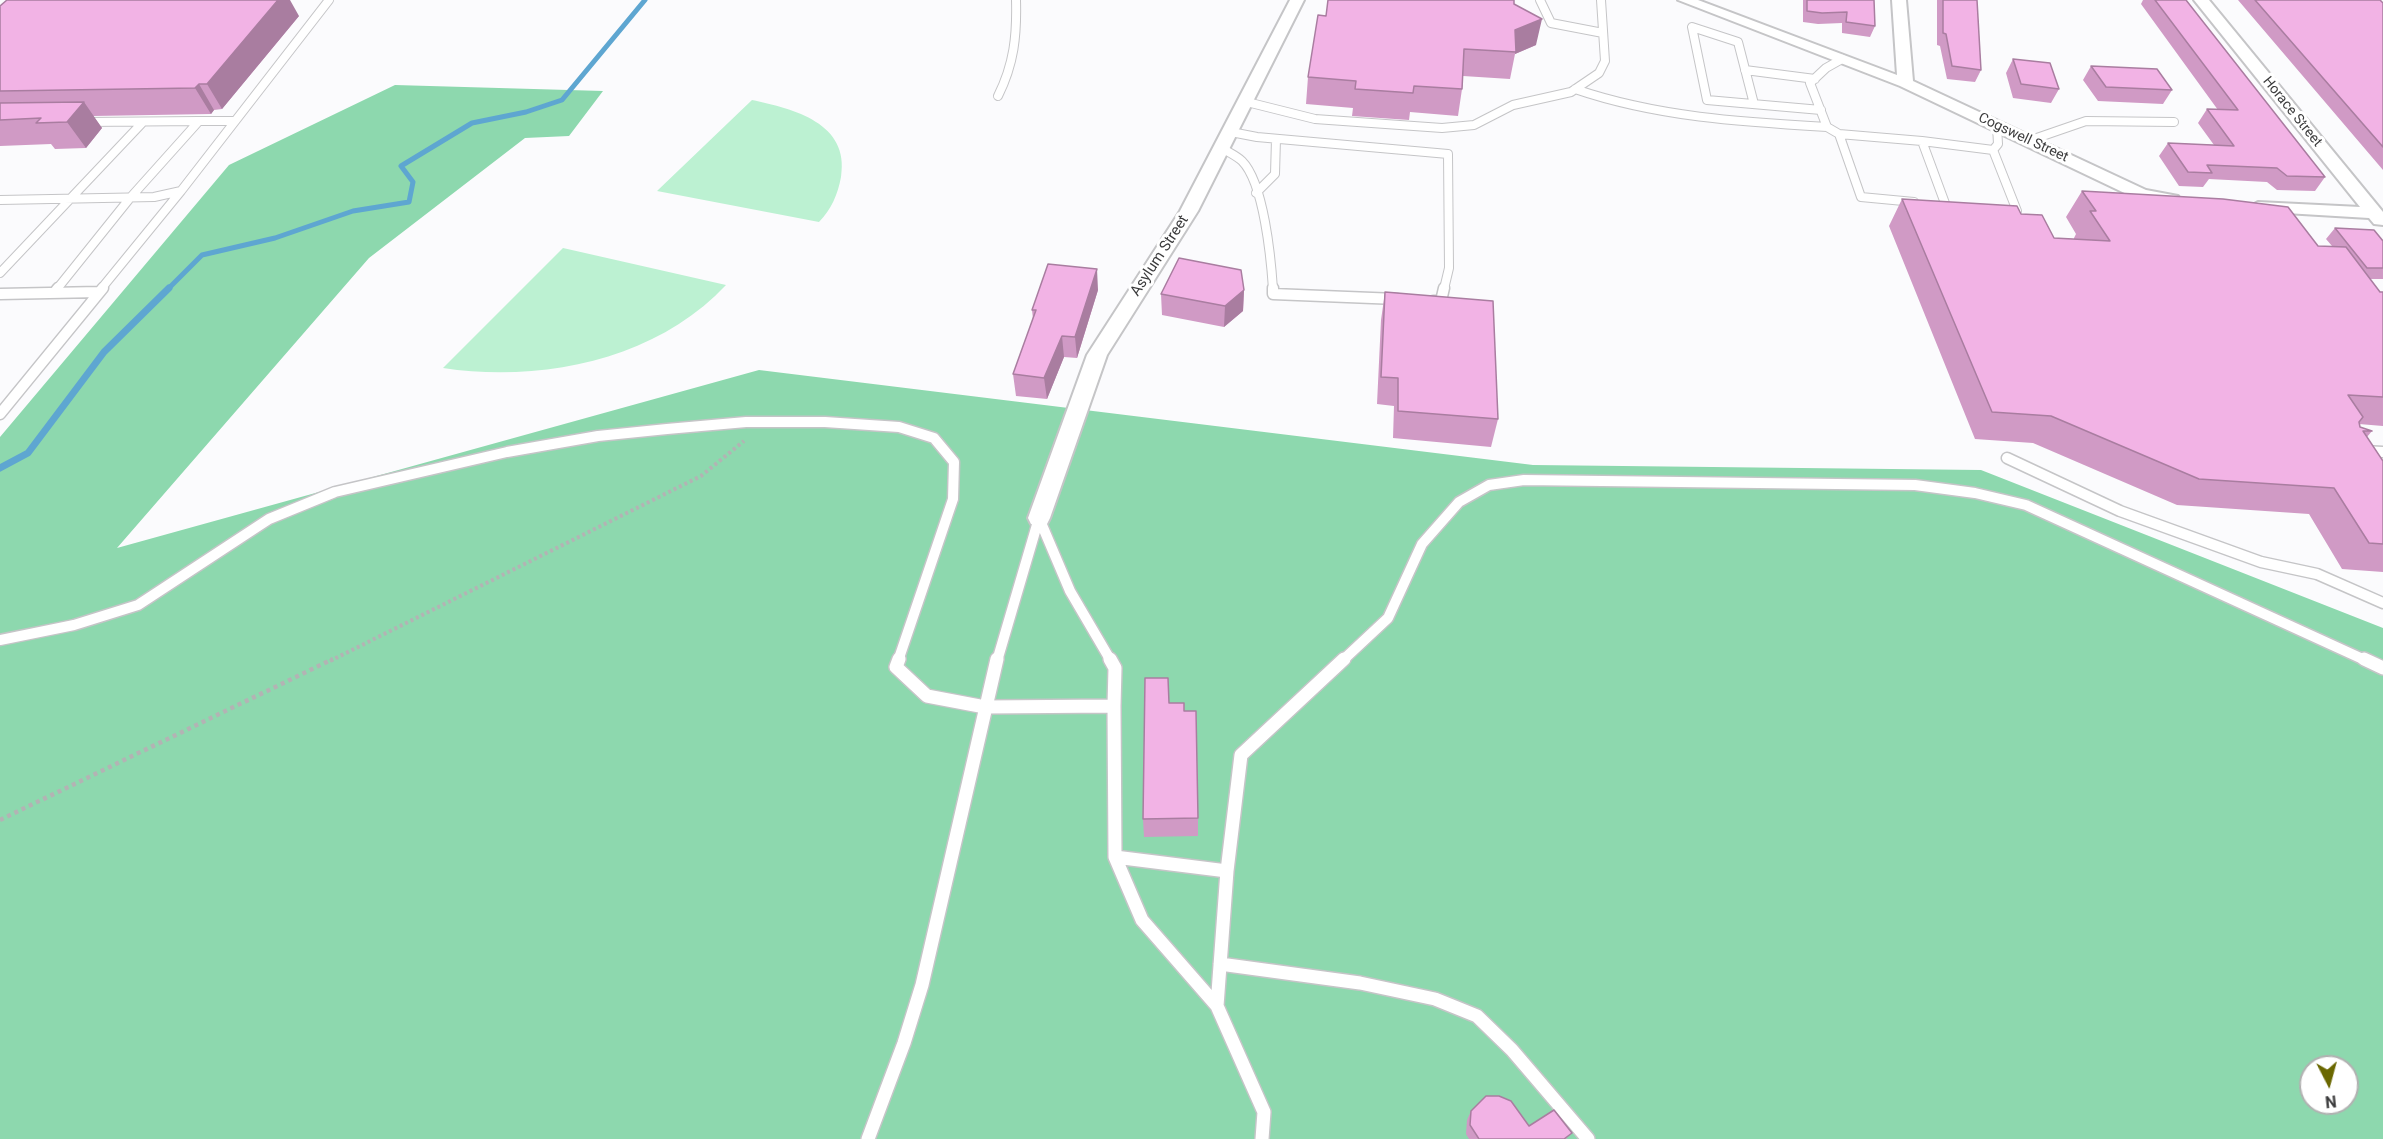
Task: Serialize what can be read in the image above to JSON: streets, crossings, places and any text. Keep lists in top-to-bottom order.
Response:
{
  "streets": {
    "street": ["Horace Street", "Cogswell Street", "Asylum Street"]
  },
  "north": "bottom"
}
